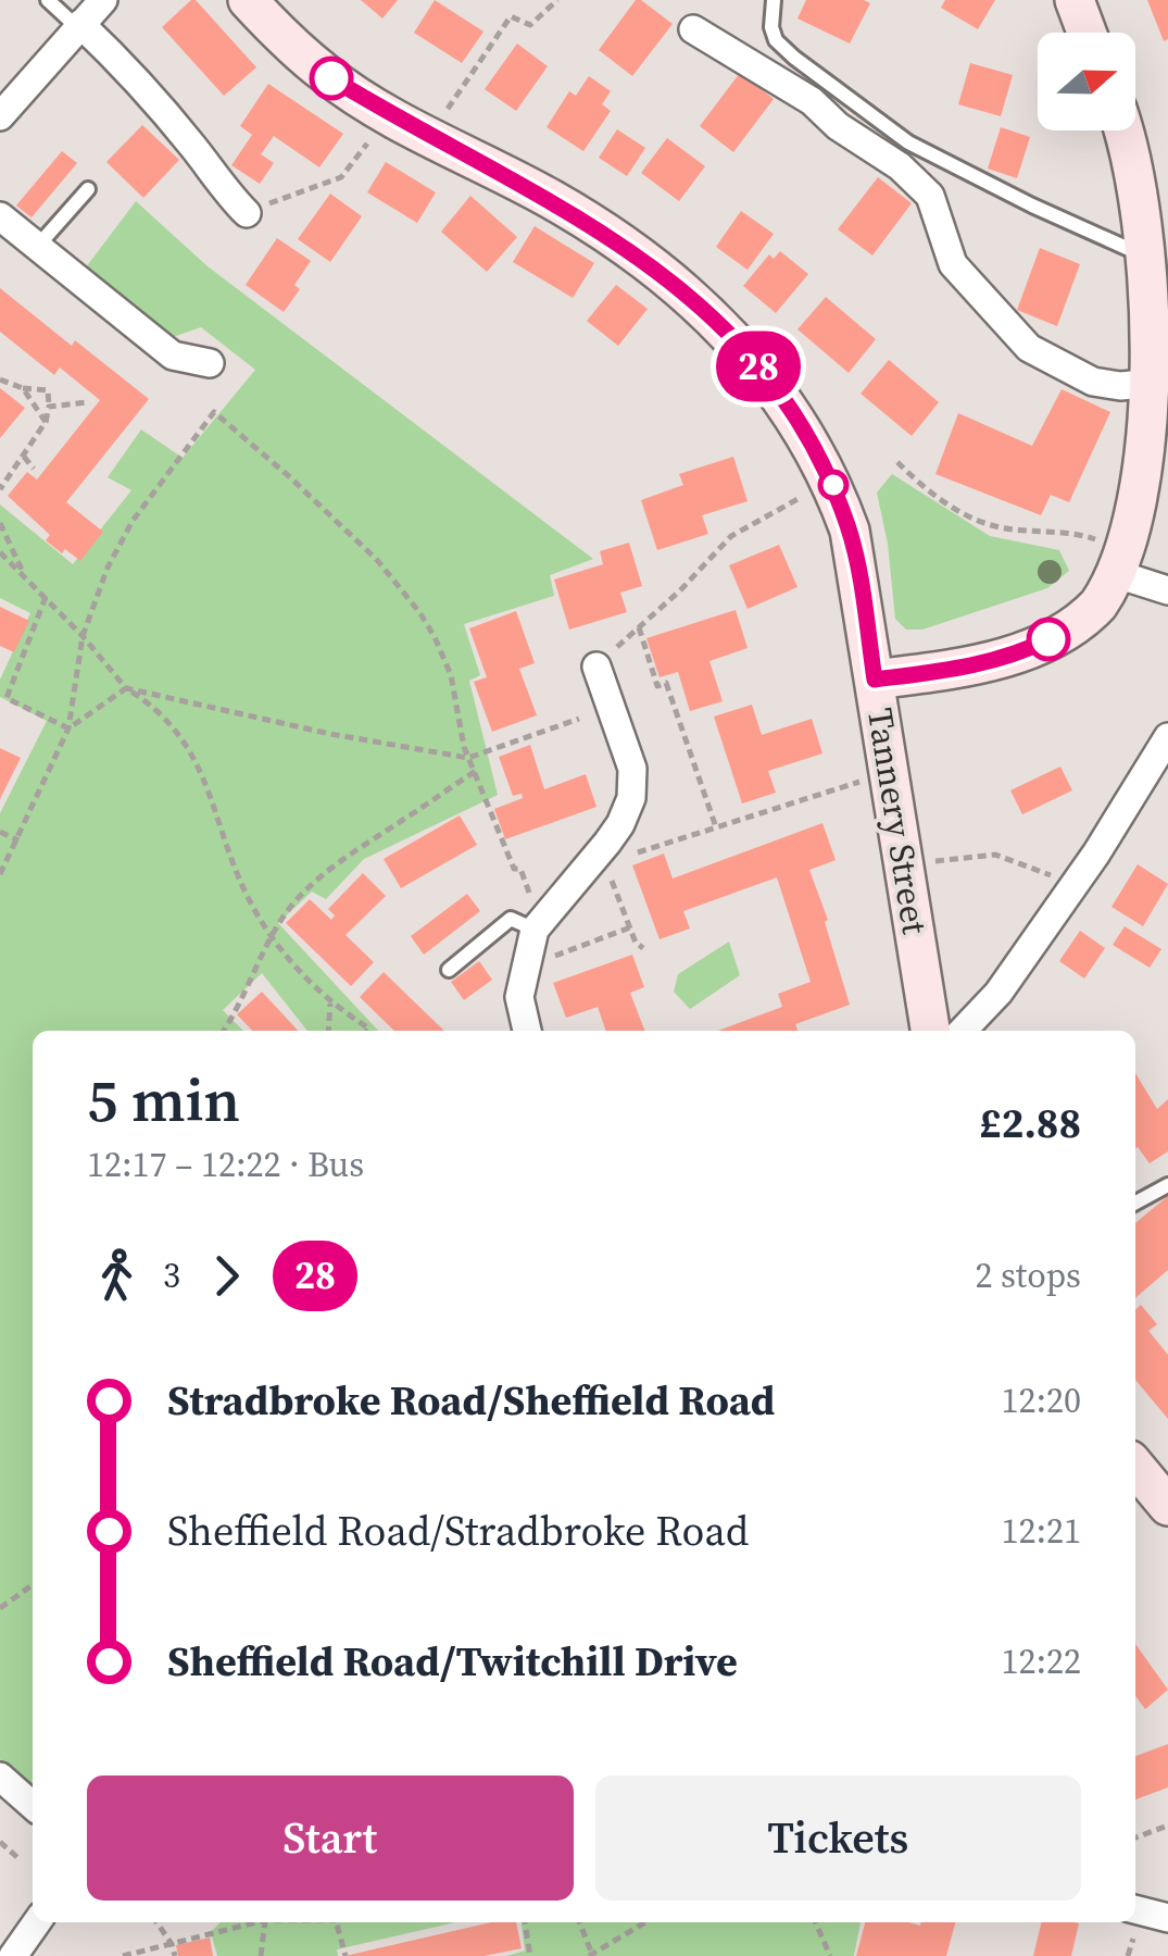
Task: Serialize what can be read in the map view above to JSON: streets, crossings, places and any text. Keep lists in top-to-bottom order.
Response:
{
  "streets": {
    "main road": ["Tannery Street"]
  },
  "lines": ["bus line 28"],
  "north": "right",
  "page": {
    "on_map": "28",
    "heading": ["5 min", "12:17 – 12:22 · Bus", "£2.88"],
    "legs": ["3", "28", "2 stops"],
    "list": [
      {
        "name": "Stradbroke Road/Sheffield Road",
        "value": "12:20"
      },
      {
        "name": "Sheffield Road/Stradbroke Road",
        "value": "12:21"
      },
      {
        "name": "Sheffield Road/Twitchill Drive",
        "value": "12:22"
      }
    ],
    "buttons": ["Start", "Tickets"]
  }
}
